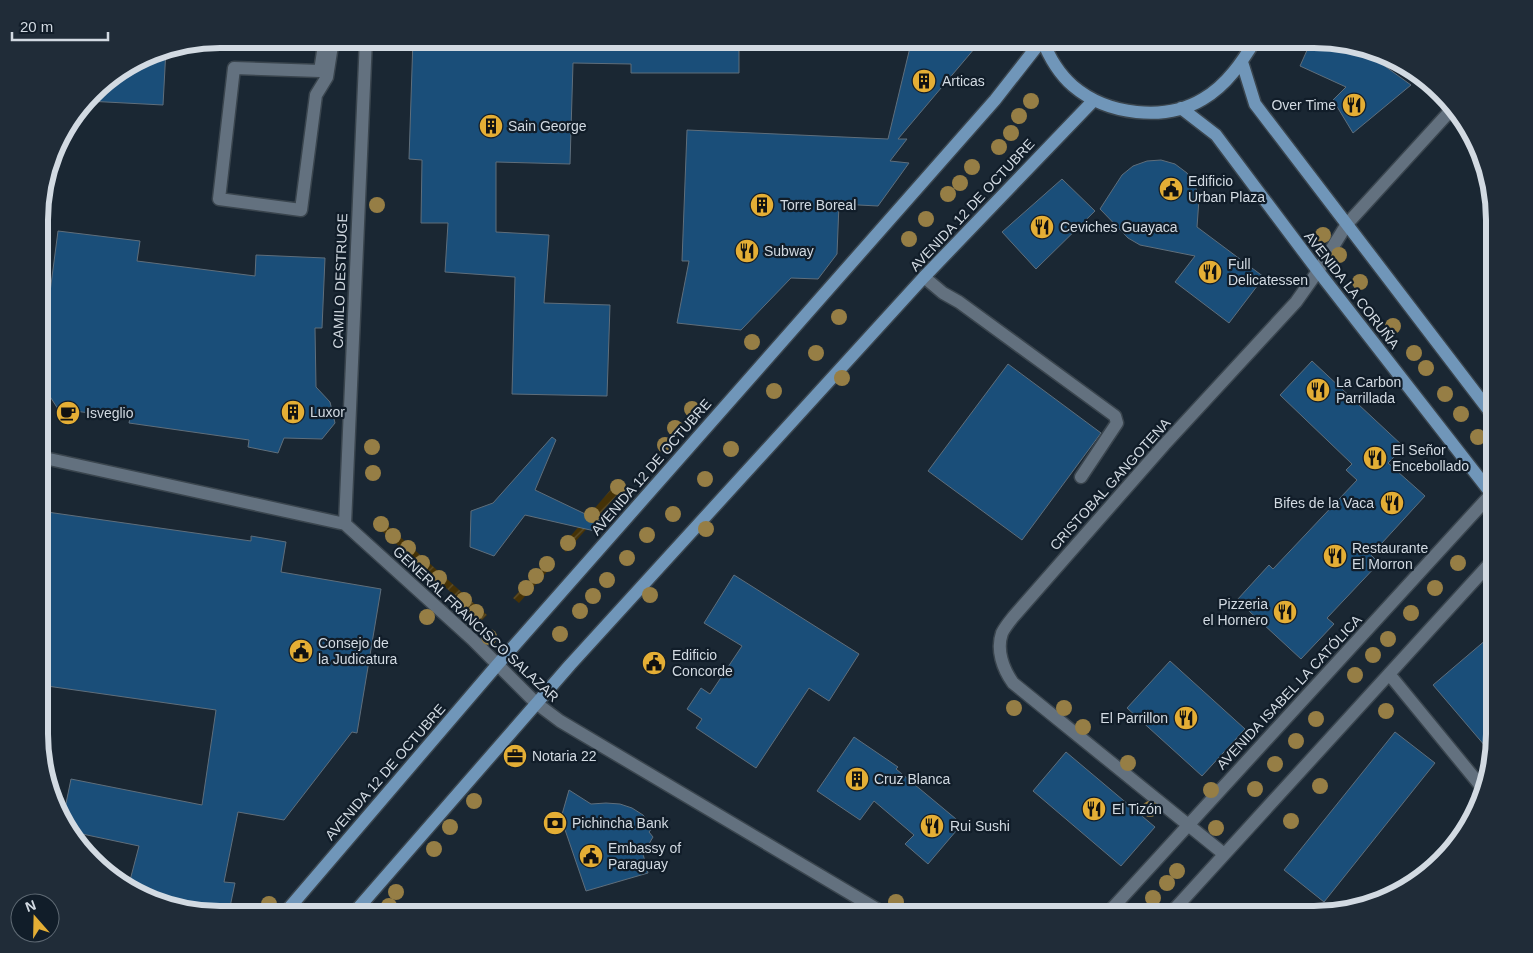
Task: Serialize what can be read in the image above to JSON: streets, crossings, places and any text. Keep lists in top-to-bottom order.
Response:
{
  "streets": {
    "main road": ["AVENIDA 12 DE OCTUBRE", "AVENIDA LA CORUÑA"],
    "street": [
      "CAMILO DESTRUGE",
      "CRISTOBAL GANGOTENA",
      "GENERAL FRANCISCO SALAZAR",
      "AVENIDA ISABEL LA CATÓLICA"
    ]
  },
  "crossings": [
    ["AVENIDA 12 DE OCTUBRE", "GENERAL FRANCISCO SALAZAR"],
    ["CAMILO DESTRUGE", "GENERAL FRANCISCO SALAZAR"],
    ["AVENIDA LA CORUÑA", "CRISTOBAL GANGOTENA"],
    ["CRISTOBAL GANGOTENA", "AVENIDA ISABEL LA CATÓLICA"]
  ],
  "places": {
    "building": [
      "Articas",
      "Sain George",
      "Torre Boreal",
      "Luxor",
      "Cruz Blanca"
    ],
    "restaurant": [
      "Over Time",
      "Ceviches Guayaca",
      "Subway",
      "Full Delicatessen",
      "La Carbon Parrillada",
      "El Señor Encebollado",
      "Bifes de la Vaca",
      "Restaurante El Morron",
      "Pizzeria el Hornero",
      "El Parrillon",
      "El Tizón",
      "Rui Sushi"
    ],
    "public building": [
      "Edificio Urban Plaza",
      "Consejo de la Judicatura",
      "Edificio Concorde",
      "Embassy of Paraguay"
    ],
    "cafe": ["Isveglio"],
    "office": ["Notaria 22"],
    "bank": ["Pichincha Bank"]
  },
  "scale_bar": "20 m",
  "north": "top"
}
